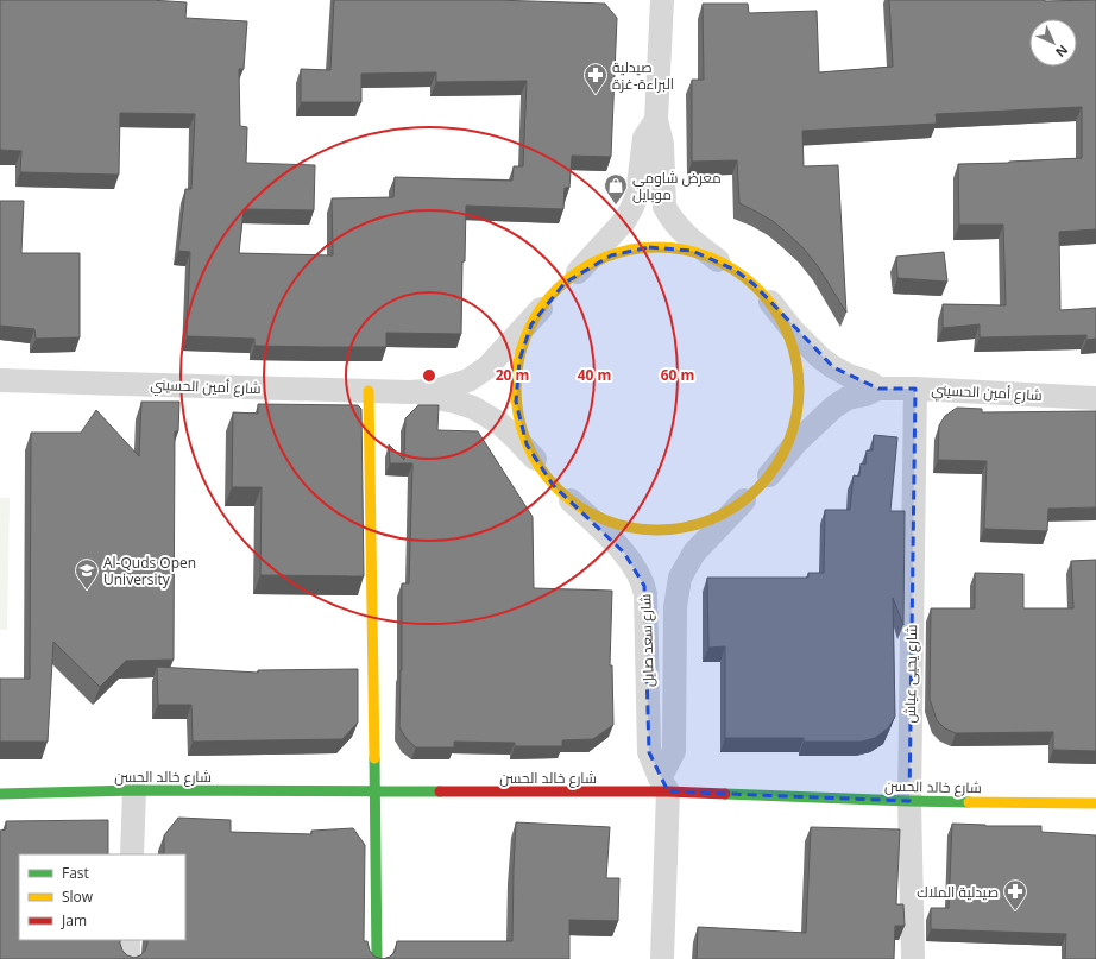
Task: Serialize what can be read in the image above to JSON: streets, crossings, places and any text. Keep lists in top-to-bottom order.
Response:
{
  "streets": {
    "street": [
      "شارع أمين الحسيني",
      "شارع سعد صايل",
      "شارع يحيى عياش",
      "شارع خالد الحسن"
    ]
  },
  "crossings": [
    ["شارع أمين الحسيني", "شارع يحيى عياش"],
    ["شارع سعد صايل", "شارع خالد الحسن"],
    ["شارع يحيى عياش", "شارع خالد الحسن"]
  ],
  "places": {
    "pharmacy": ["صيدلية البراءة-غزة", "صيدلية الملاك"],
    "shop": ["معرض شاومي موبايل"],
    "school or university": ["Al-Quds Open University"]
  },
  "legend": ["Fast", "Slow", "Jam"],
  "north": "bottom right",
  "rings": ["20 m", "40 m", "60 m"]
}
